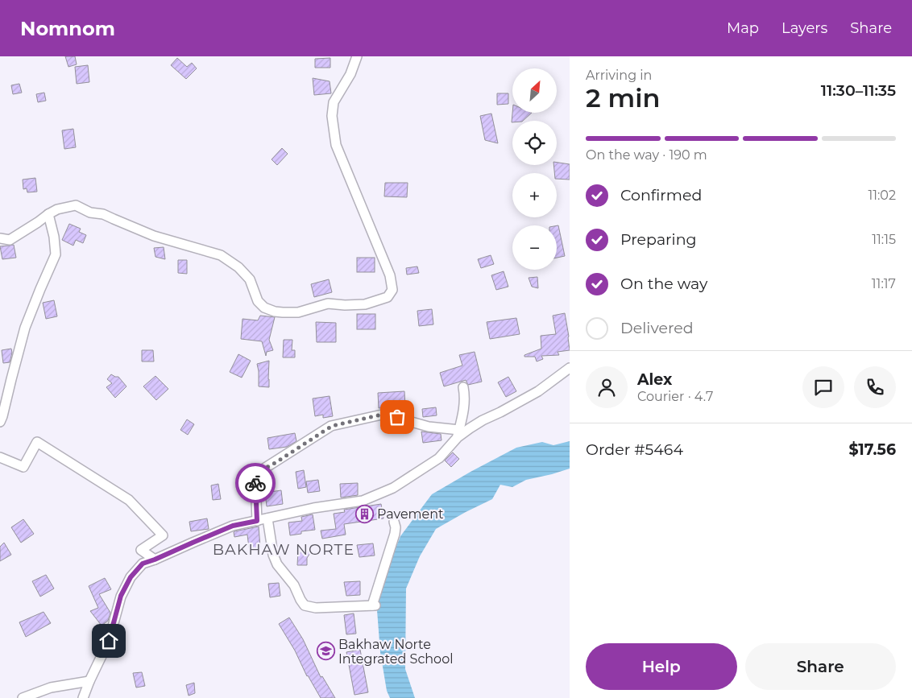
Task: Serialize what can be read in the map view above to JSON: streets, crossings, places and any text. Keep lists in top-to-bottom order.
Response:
{
  "districts": ["BAKHAW NORTE"],
  "places": {
    "building": ["Pavement"],
    "school or university": ["Bakhaw Norte Integrated School"]
  },
  "north": "top right",
  "page": {
    "header": "Nomnom",
    "nav": ["Map", "Layers", "Share"],
    "heading": ["2 min", "Arriving in", "11:30–11:35"],
    "panel": [
      "Alex",
      "Courier · 4.7",
      "Order #5464",
      "$17.56"
    ],
    "map_buttons": ["+", "−"],
    "bar": "On the way · 190 m",
    "list": [
      ["Confirmed", "11:02"],
      ["Preparing", "11:15"],
      ["On the way", "11:17"],
      "Delivered"
    ],
    "buttons": ["Help", "Share"]
  }
}
